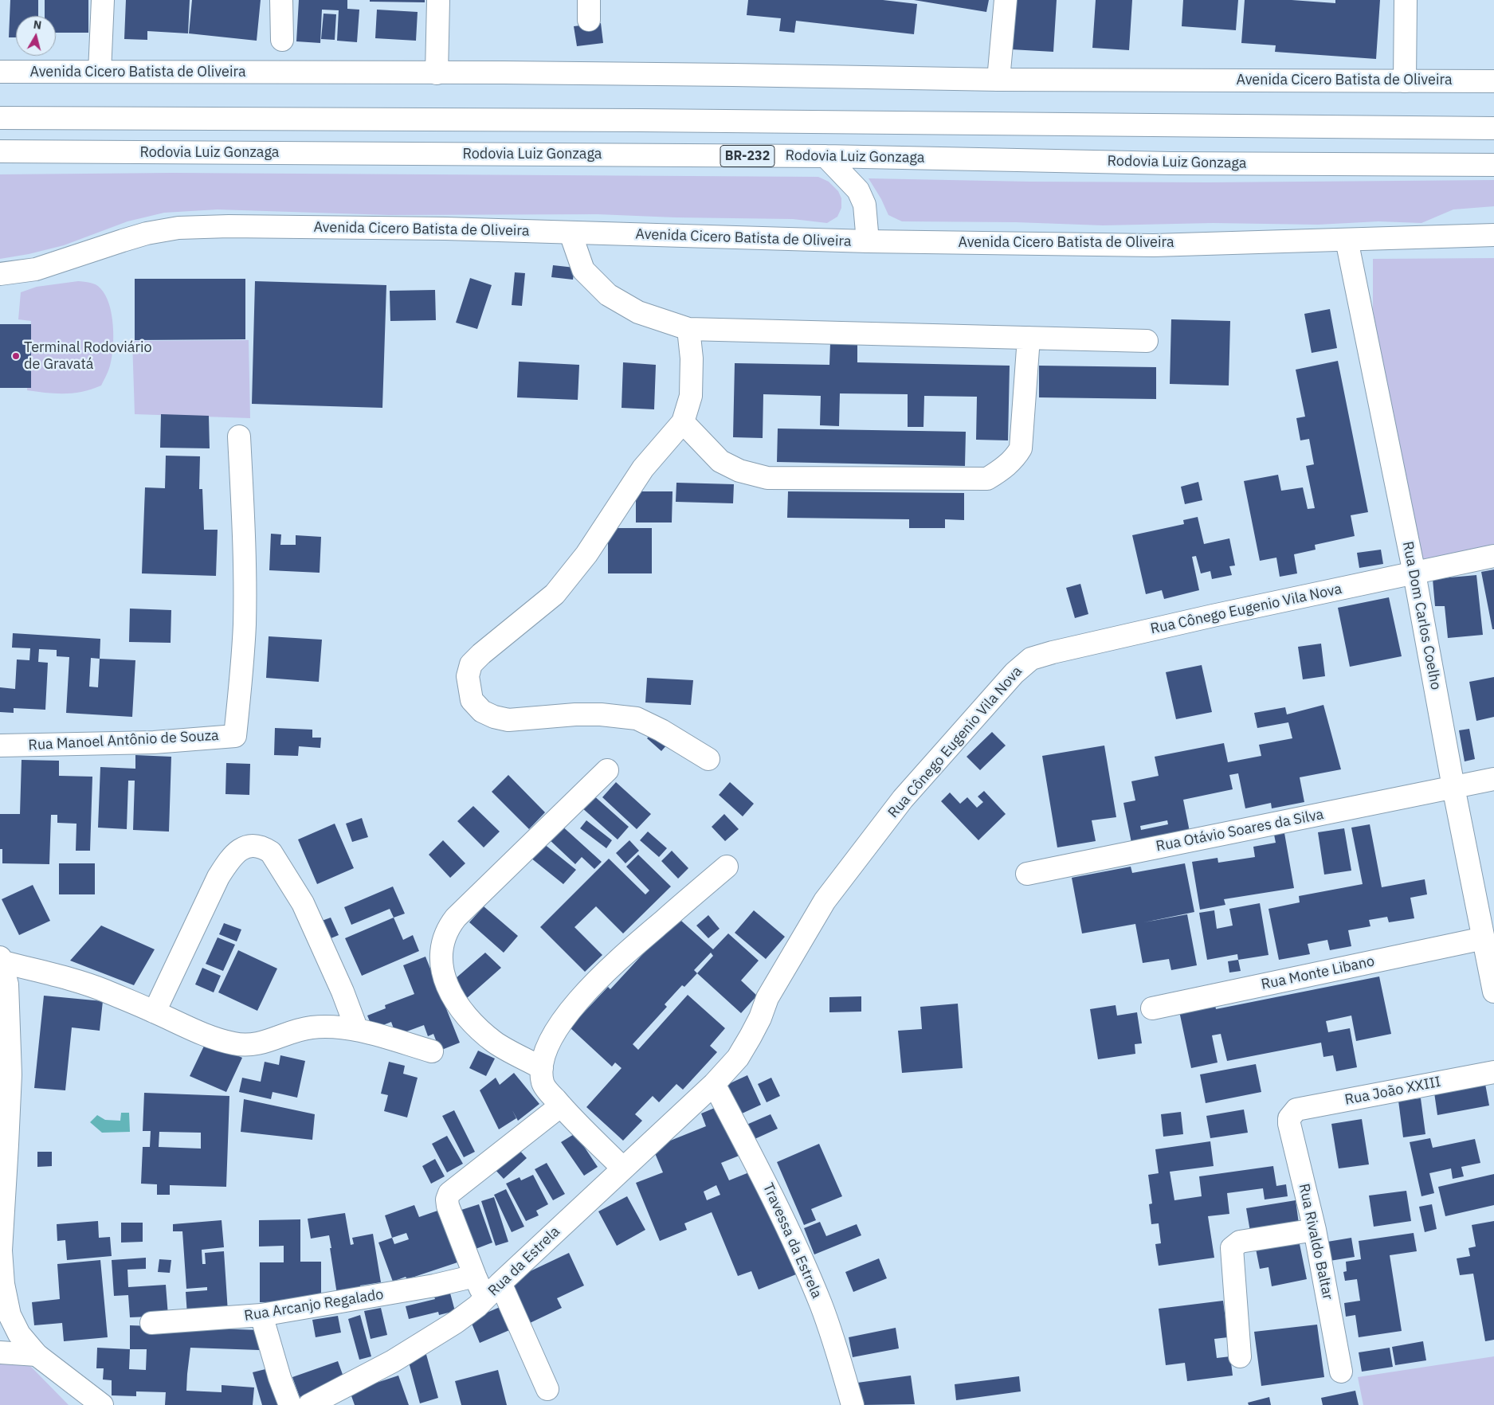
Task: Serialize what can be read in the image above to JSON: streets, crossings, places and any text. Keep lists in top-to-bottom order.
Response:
{
  "streets": {
    "main road": [
      "Avenida Cicero Batista de Oliveira",
      "Rodovia Luiz Gonzaga",
      "BR-232",
      "Rua Cônego Eugenio Vila Nova",
      "Rua Dom Carlos Coelho",
      "Rua Manoel Antônio de Souza",
      "Rua Otávio Soares da Silva",
      "Rua Monte Libano",
      "Rua João XXIII",
      "Travessa da Estrela",
      "Rua Rivaldo Baltar",
      "Rua da Estrela",
      "Rua Arcanjo Regalado"
    ]
  },
  "crossings": [
    ["Avenida Cicero Batista de Oliveira", "Rua Dom Carlos Coelho"],
    ["Rua Cônego Eugenio Vila Nova", "Rua Dom Carlos Coelho"],
    ["Rua Cônego Eugenio Vila Nova", "Travessa da Estrela"],
    ["Rua Cônego Eugenio Vila Nova", "Rua da Estrela"],
    ["Rua Dom Carlos Coelho", "Rua Otávio Soares da Silva"],
    ["Rua Dom Carlos Coelho", "Rua Monte Libano"],
    ["Rua João XXIII", "Rua Rivaldo Baltar"],
    ["Travessa da Estrela", "Rua da Estrela"]
  ],
  "places": ["Terminal Rodoviário de Gravatá"],
  "north": "top"
}
